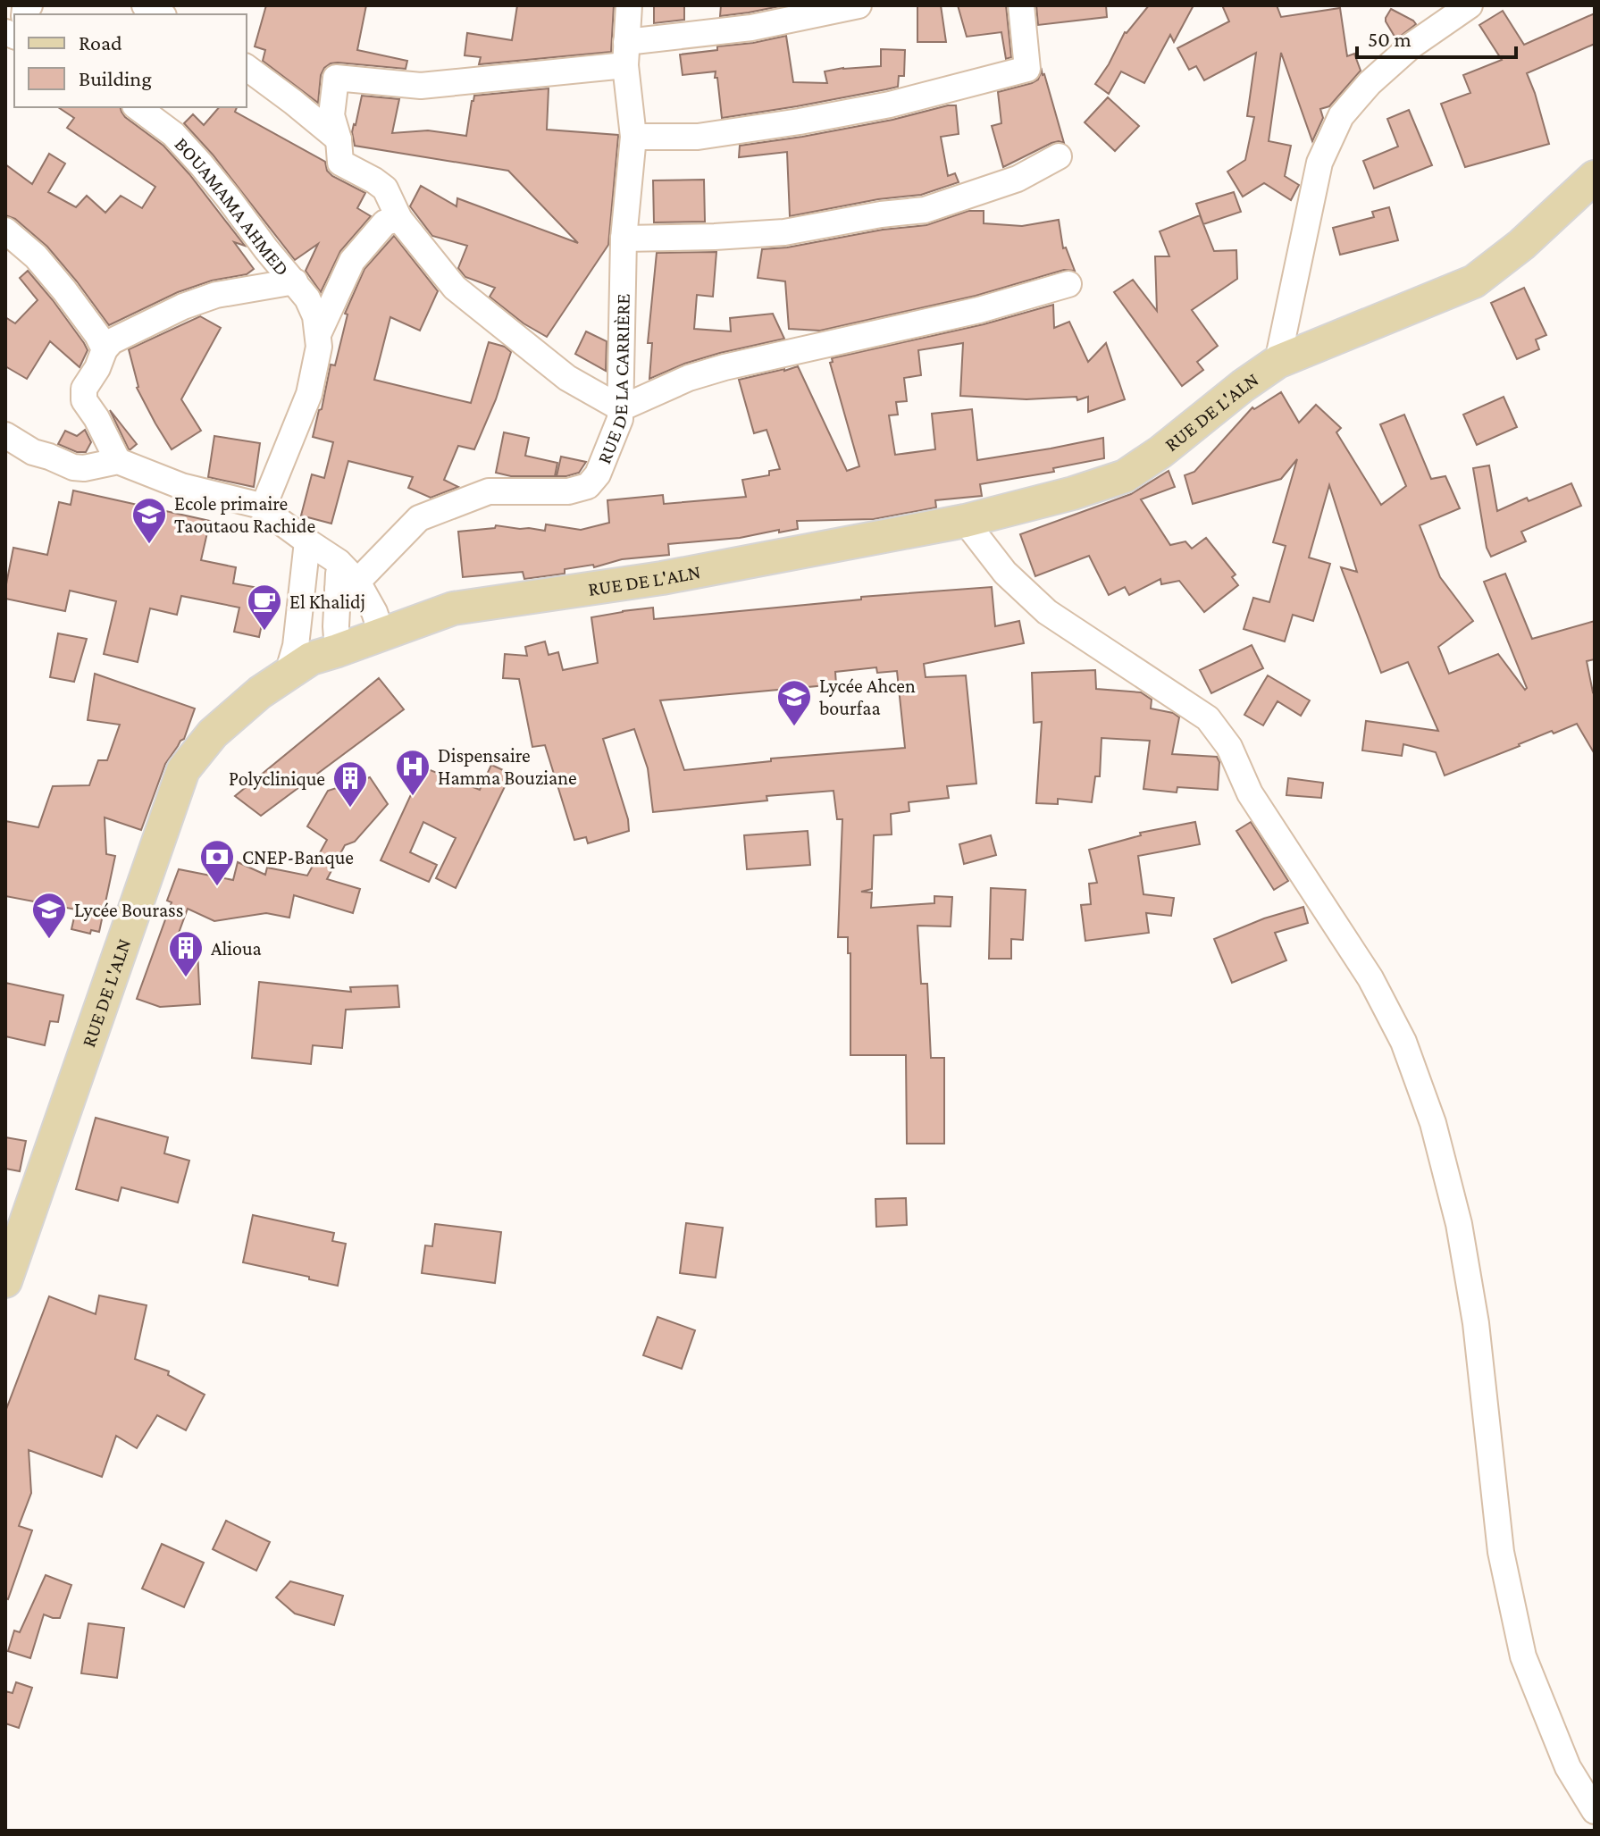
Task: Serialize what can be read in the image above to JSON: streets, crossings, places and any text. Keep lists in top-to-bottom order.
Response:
{
  "streets": {
    "main road": ["RUE DE L'ALN"],
    "street": ["BOUAMAMA AHMED", "RUE DE LA CARRIÈRE"]
  },
  "places": {
    "school or university": ["Ecole primaire Taoutaou Rachide", "Lycée Ahcen bourfaa", "Lycée Bourass"],
    "cafe": ["El Khalidj"],
    "hospital": ["Dispensaire Hamma Bouziane"],
    "building": ["Polyclinique", "Alioua"],
    "bank": ["CNEP-Banque"]
  },
  "legend": ["Road", "Building"],
  "scale_bar": "50 m"
}
